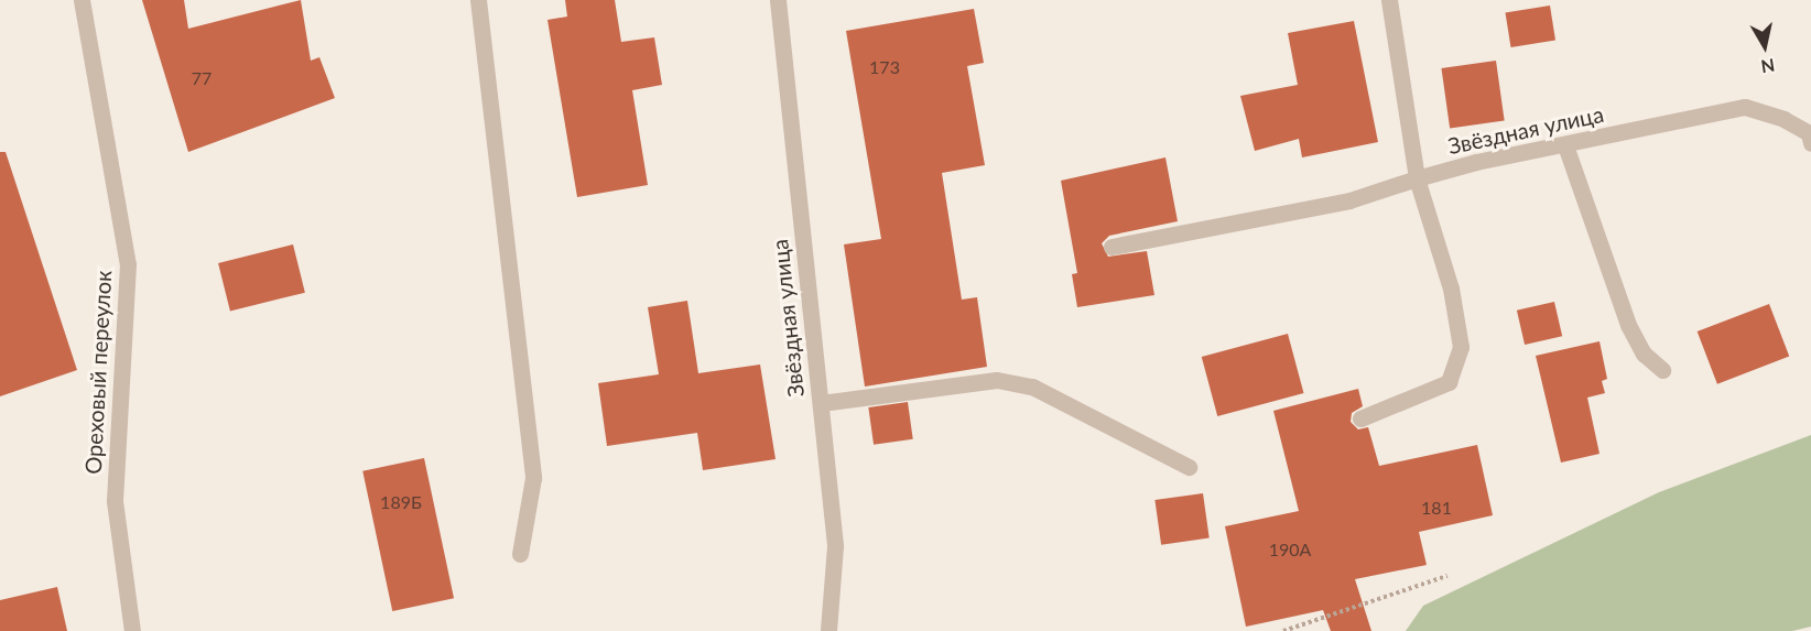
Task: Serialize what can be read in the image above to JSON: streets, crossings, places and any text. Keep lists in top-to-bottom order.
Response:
{
  "streets": {
    "street": ["Звёздная улица", "Ореховый переулок"]
  },
  "house_numbers": [
    "173",
    "77",
    "189Б",
    "181",
    "190А"
  ],
  "north": "bottom"
}
